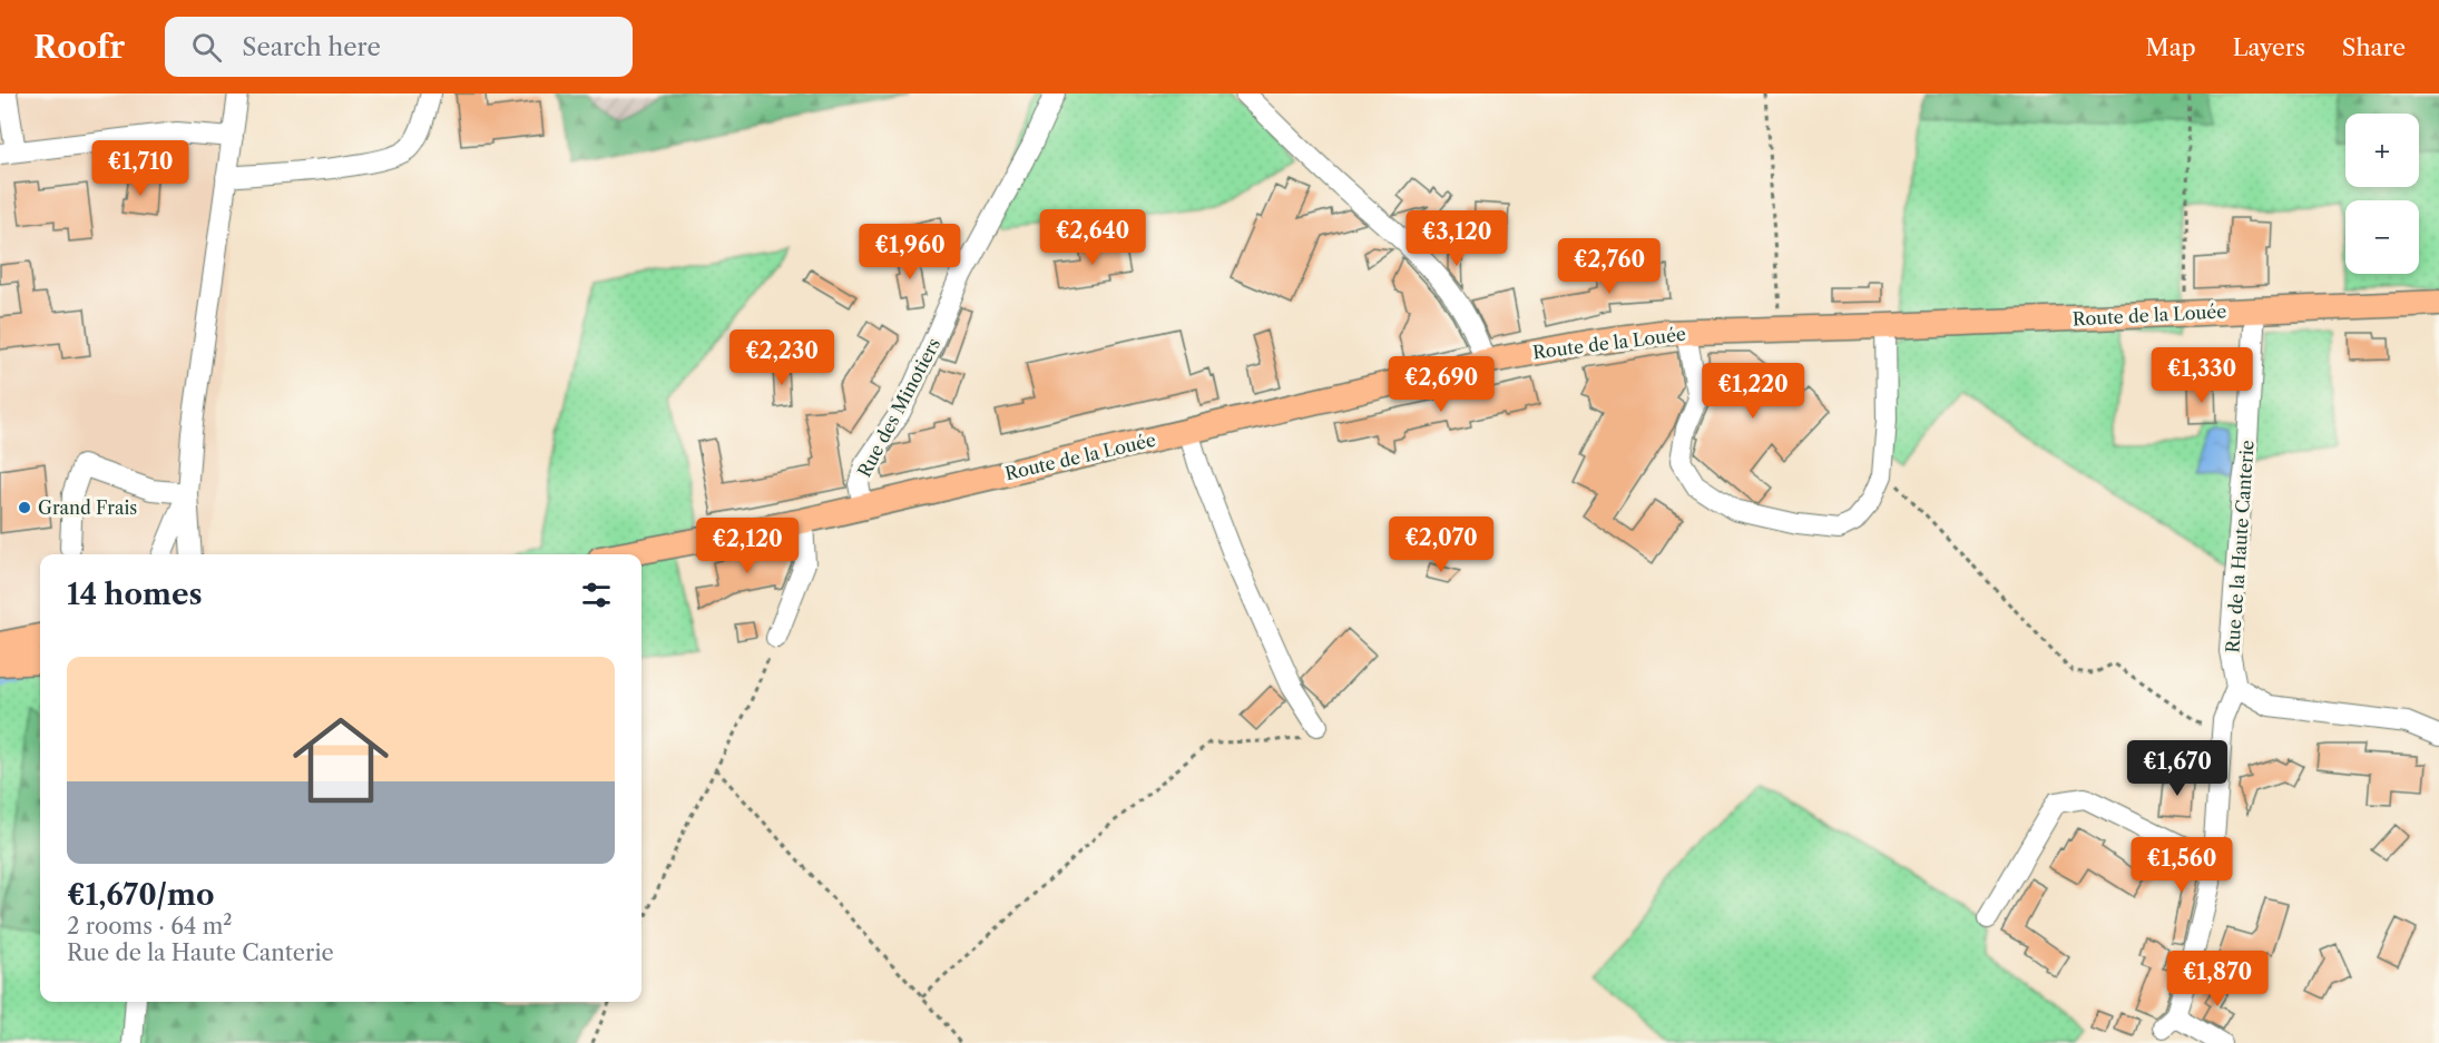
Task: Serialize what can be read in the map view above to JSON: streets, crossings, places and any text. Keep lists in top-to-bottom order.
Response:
{
  "streets": {
    "main road": ["Route de la Louée"],
    "street": ["Rue des Minotiers", "Rue de la Haute Canterie"]
  },
  "crossings": [
    ["Route de la Louée", "Rue des Minotiers"],
    ["Route de la Louée", "Rue de la Haute Canterie"]
  ],
  "places": ["Grand Frais"],
  "page": {
    "header": "Roofr",
    "search": "Search here",
    "nav": ["Map", "Layers", "Share"],
    "map_buttons": ["+", "−"],
    "price": [
      "€1,710",
      "€2,640",
      "€3,120",
      "€1,960",
      "€2,760",
      "€2,230",
      "€1,330",
      "€2,690",
      "€1,220",
      "€2,070",
      "€2,120",
      "€1,670",
      "€1,560",
      "€1,870"
    ],
    "heading": "14 homes",
    "list": [
      {
        "name": "€1,670/mo",
        "note": "2 rooms · 64 m² · Rue de la Haute Canterie"
      }
    ]
  }
}
